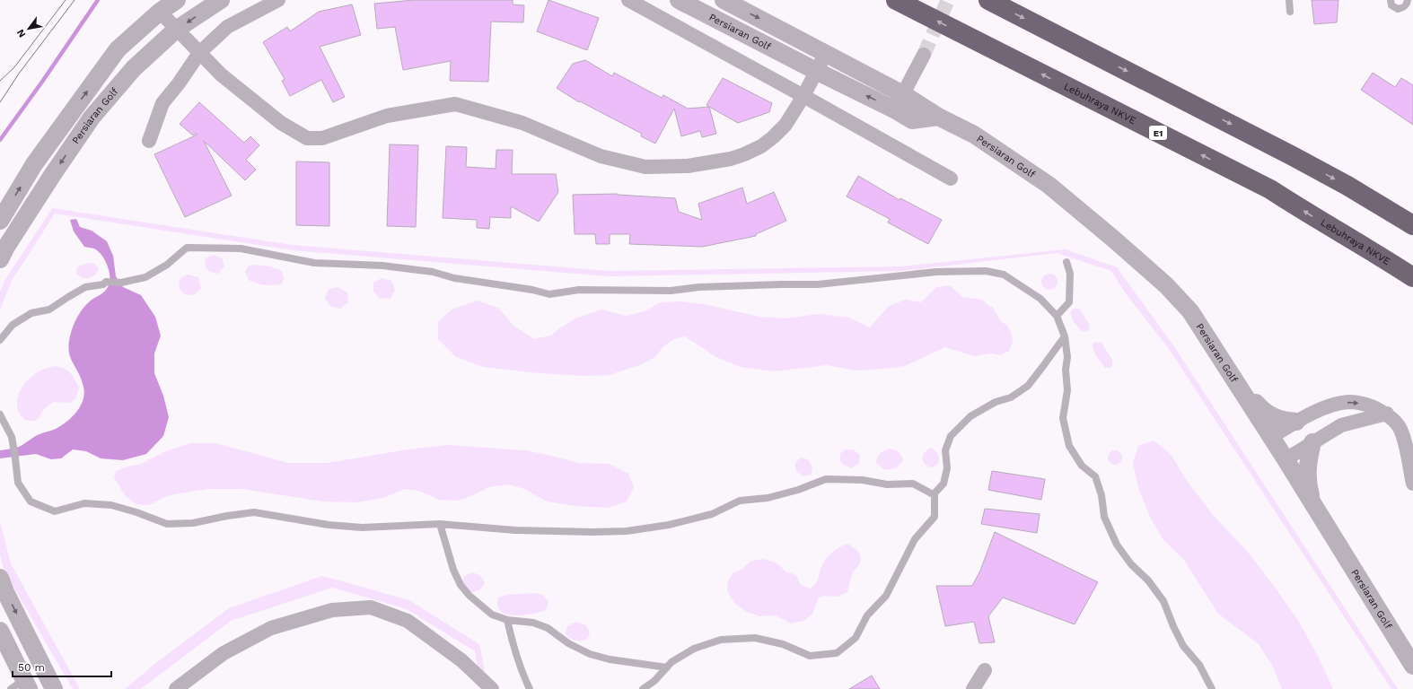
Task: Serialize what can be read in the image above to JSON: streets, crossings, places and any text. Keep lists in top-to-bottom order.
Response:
{
  "streets": {
    "highway": ["Lebuhraya NKVE", "E1"],
    "street": ["Persiaran Golf"]
  },
  "scale_bar": "50 m",
  "north": "bottom left"
}
